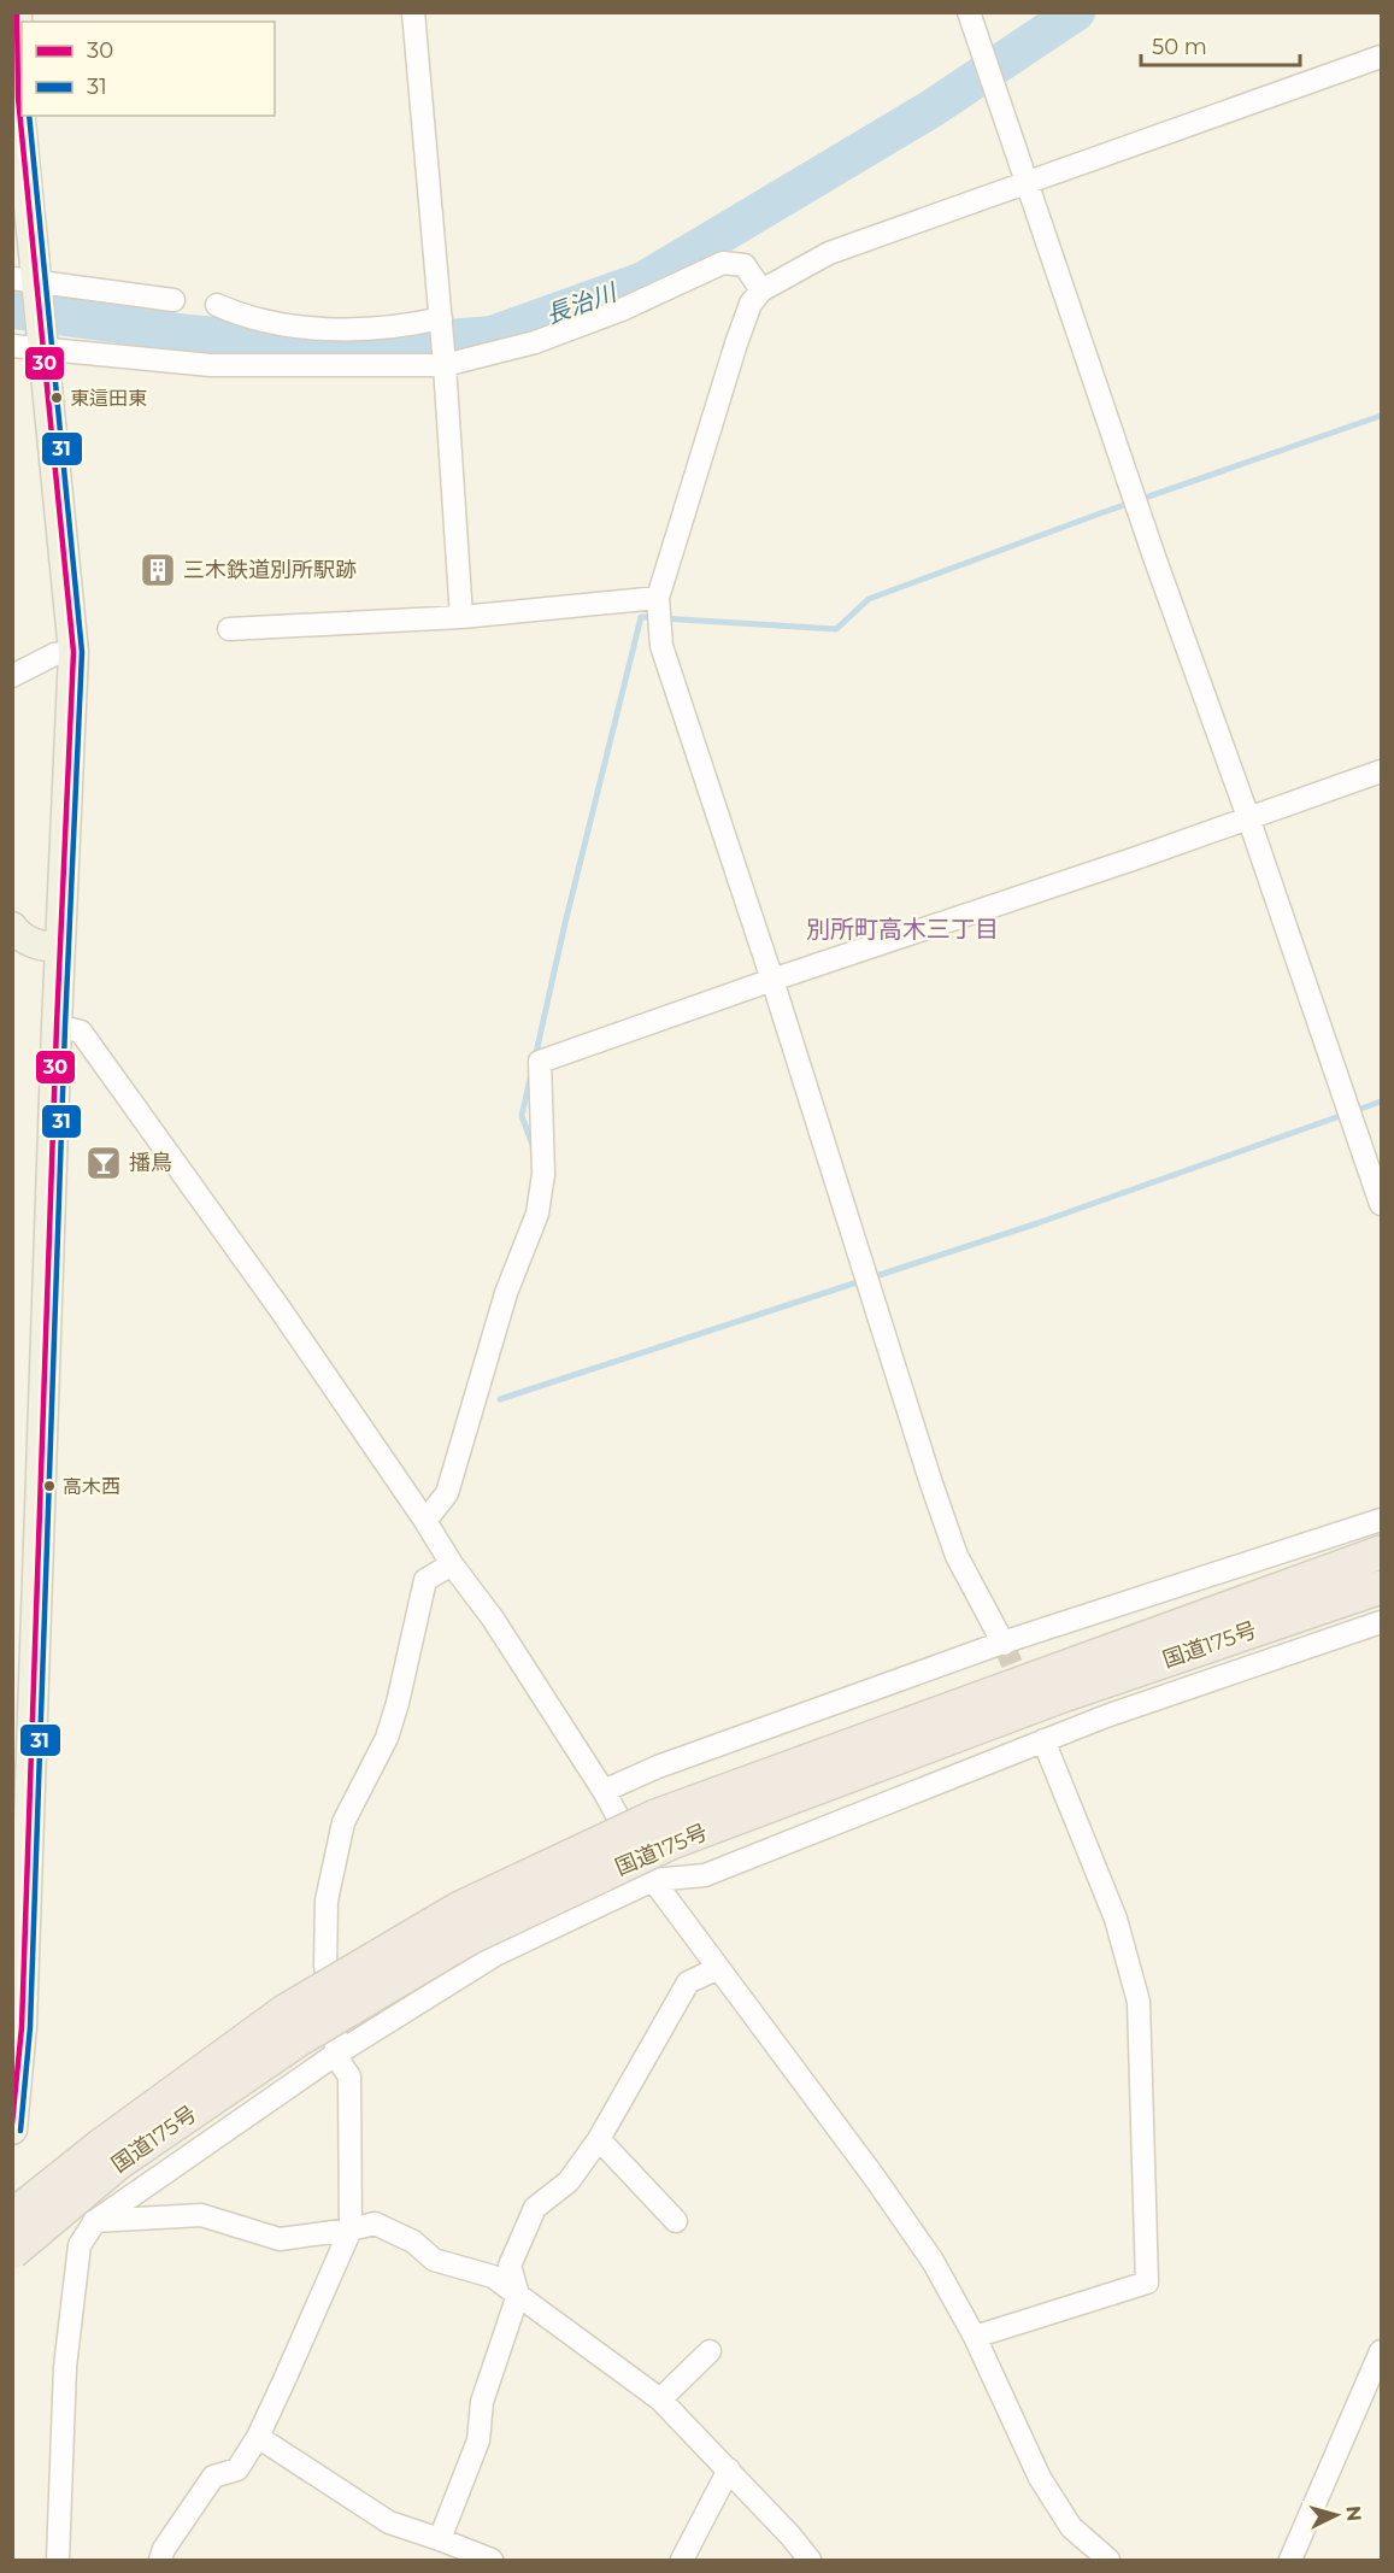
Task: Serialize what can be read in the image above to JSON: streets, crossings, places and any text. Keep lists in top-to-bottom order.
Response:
{
  "streets": {
    "highway": ["国道175号"]
  },
  "districts": ["別所町高木三丁目"],
  "water": ["長治川"],
  "places": {
    "other": ["東這田東", "高木西"],
    "building": ["三木鉄道別所駅跡"],
    "bar": ["播鳥"]
  },
  "lines": ["transit line 30", "transit line 31"],
  "legend": ["30", "31"],
  "scale_bar": "50 m",
  "north": "right"
}
